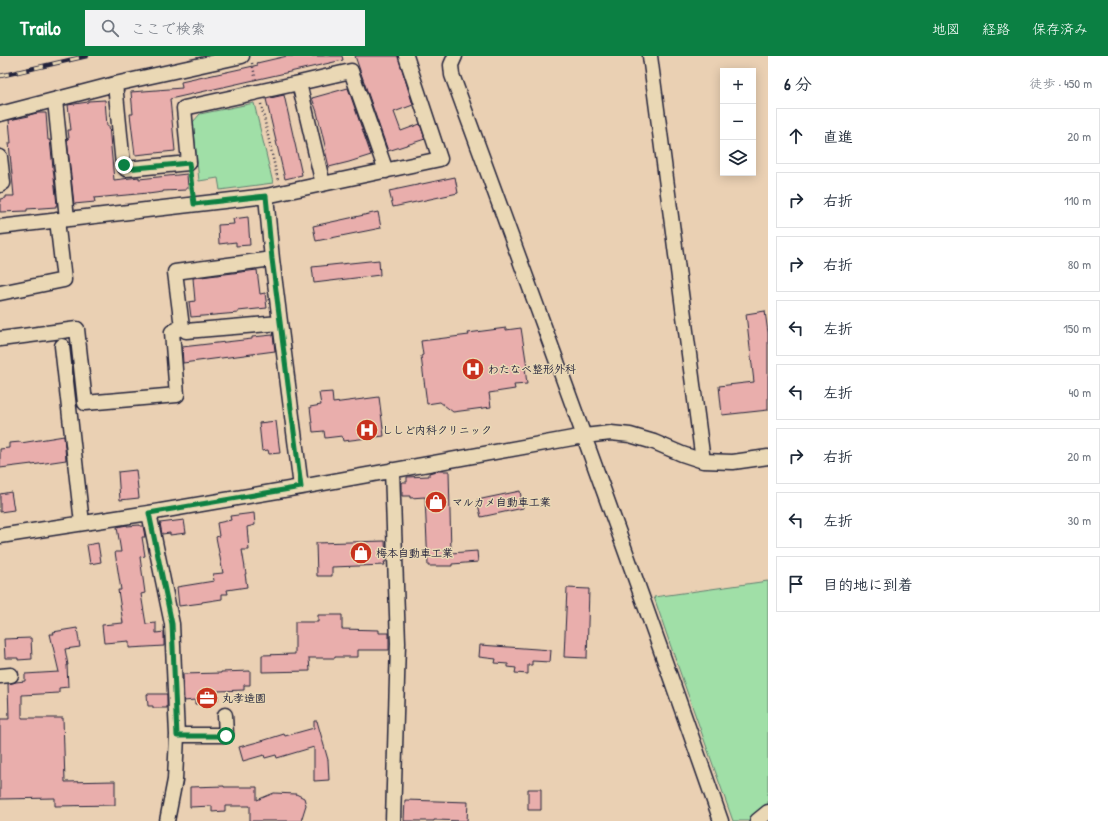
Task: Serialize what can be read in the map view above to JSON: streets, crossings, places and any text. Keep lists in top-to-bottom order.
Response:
{
  "places": {
    "hospital": ["わたなべ整形外科", "ししど内科クリニック"],
    "shop": ["マルカメ自動車工業", "梅本自動車工業"],
    "office": ["丸孝造園"]
  },
  "page": {
    "header": "Trailo",
    "search": "ここで検索",
    "nav": ["地図", "経路", "保存済み"],
    "heading": ["6 分", "徒歩 · 450 m"],
    "map_buttons": ["+", "−"],
    "list": [
      ["直進", "20 m"],
      ["右折", "110 m"],
      ["右折", "80 m"],
      ["左折", "150 m"],
      ["左折", "40 m"],
      ["右折", "20 m"],
      ["左折", "30 m"],
      "目的地に到着"
    ]
  }
}
